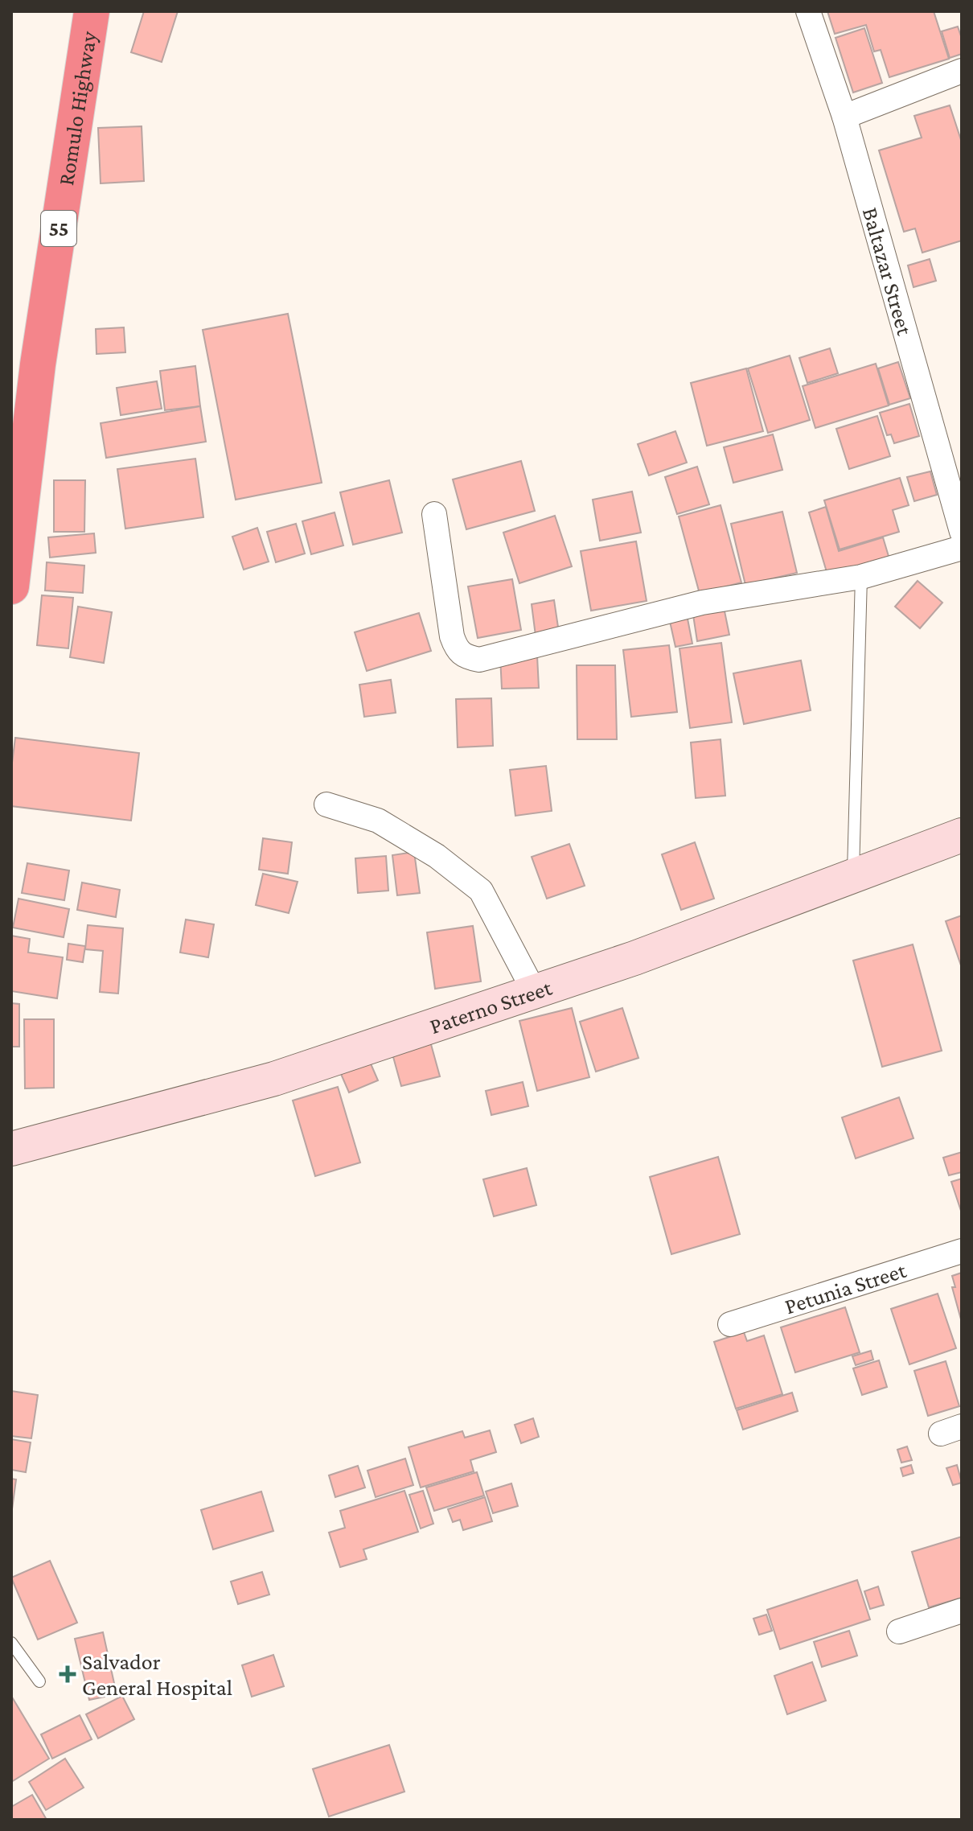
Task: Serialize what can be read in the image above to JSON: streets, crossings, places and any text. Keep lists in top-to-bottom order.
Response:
{
  "streets": {
    "highway": ["Romulo Highway", "55"],
    "street": ["Baltazar Street", "Paterno Street", "Petunia Street"]
  },
  "places": {
    "health": ["Salvador General Hospital"]
  }
}
